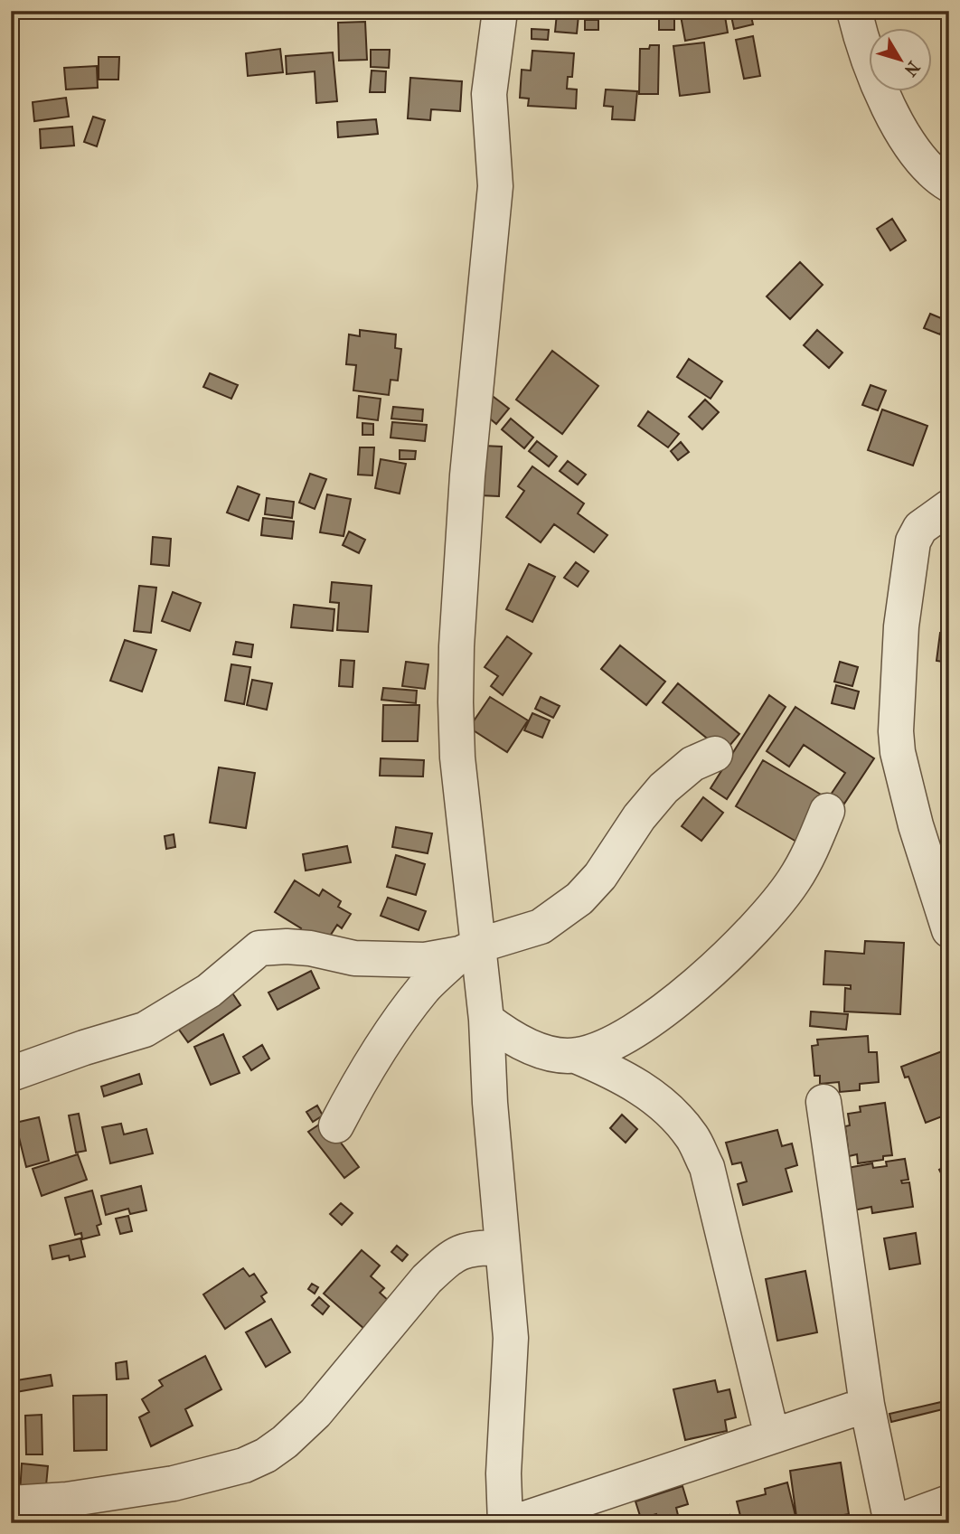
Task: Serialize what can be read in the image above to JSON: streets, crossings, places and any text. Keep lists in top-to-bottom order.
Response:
{
  "north": "bottom right"
}
